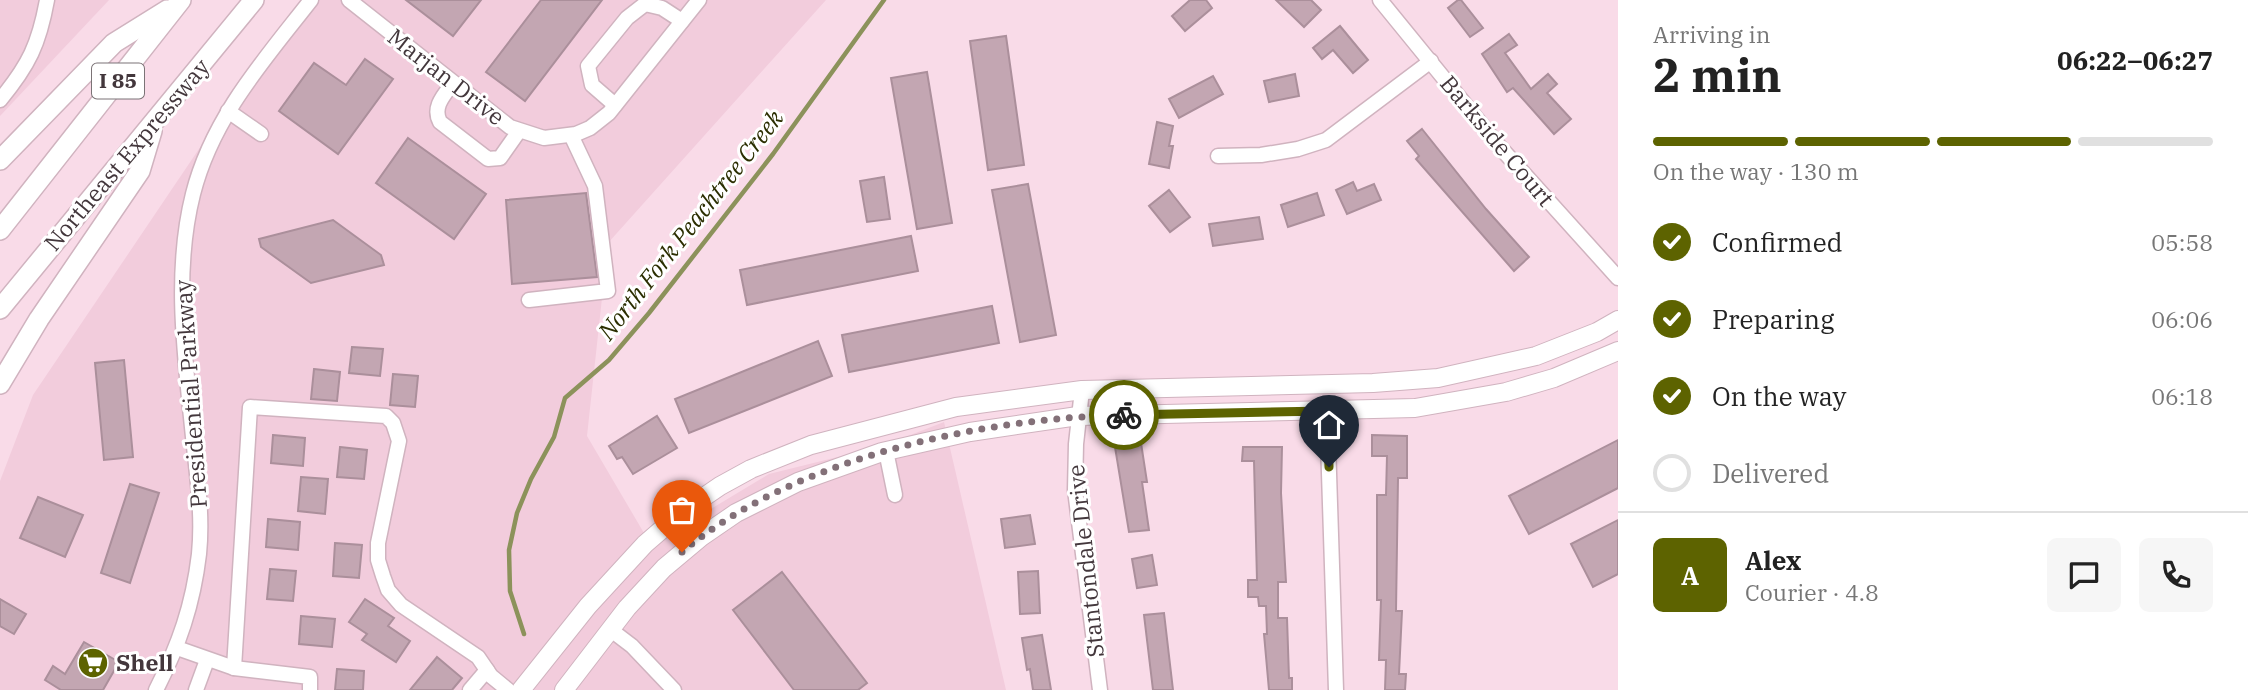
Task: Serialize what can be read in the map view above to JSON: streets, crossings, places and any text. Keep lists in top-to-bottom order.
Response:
{
  "streets": {
    "highway": ["I 85", "Northeast Expressway"],
    "street": [
      "Marjan Drive",
      "Barkside Court",
      "Presidential Parkway",
      "Stantondale Drive"
    ]
  },
  "water": ["North Fork Peachtree Creek"],
  "places": {
    "supermarket": ["Shell"]
  },
  "page": {
    "heading": ["2 min", "Arriving in", "06:22–06:27"],
    "panel": ["Alex", "Courier · 4.8"],
    "bar": "On the way · 130 m",
    "list": [
      ["Confirmed", "05:58"],
      ["Preparing", "06:06"],
      ["On the way", "06:18"],
      "Delivered"
    ],
    "round": "A"
  }
}
